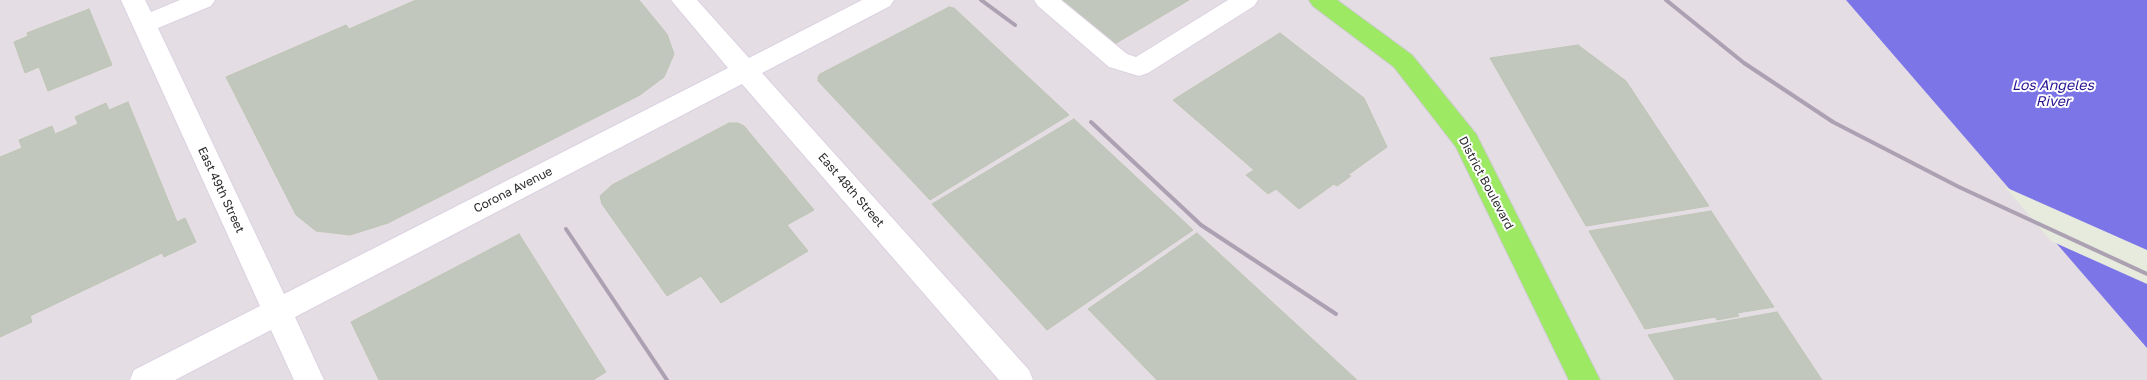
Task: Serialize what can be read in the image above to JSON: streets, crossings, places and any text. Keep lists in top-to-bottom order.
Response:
{
  "streets": {
    "main road": ["District Boulevard"],
    "street": ["East 49th Street", "Corona Avenue", "East 48th Street"]
  },
  "crossings": [
    ["East 49th Street", "Corona Avenue"],
    ["Corona Avenue", "East 48th Street"]
  ],
  "water": ["Los Angeles River"]
}
